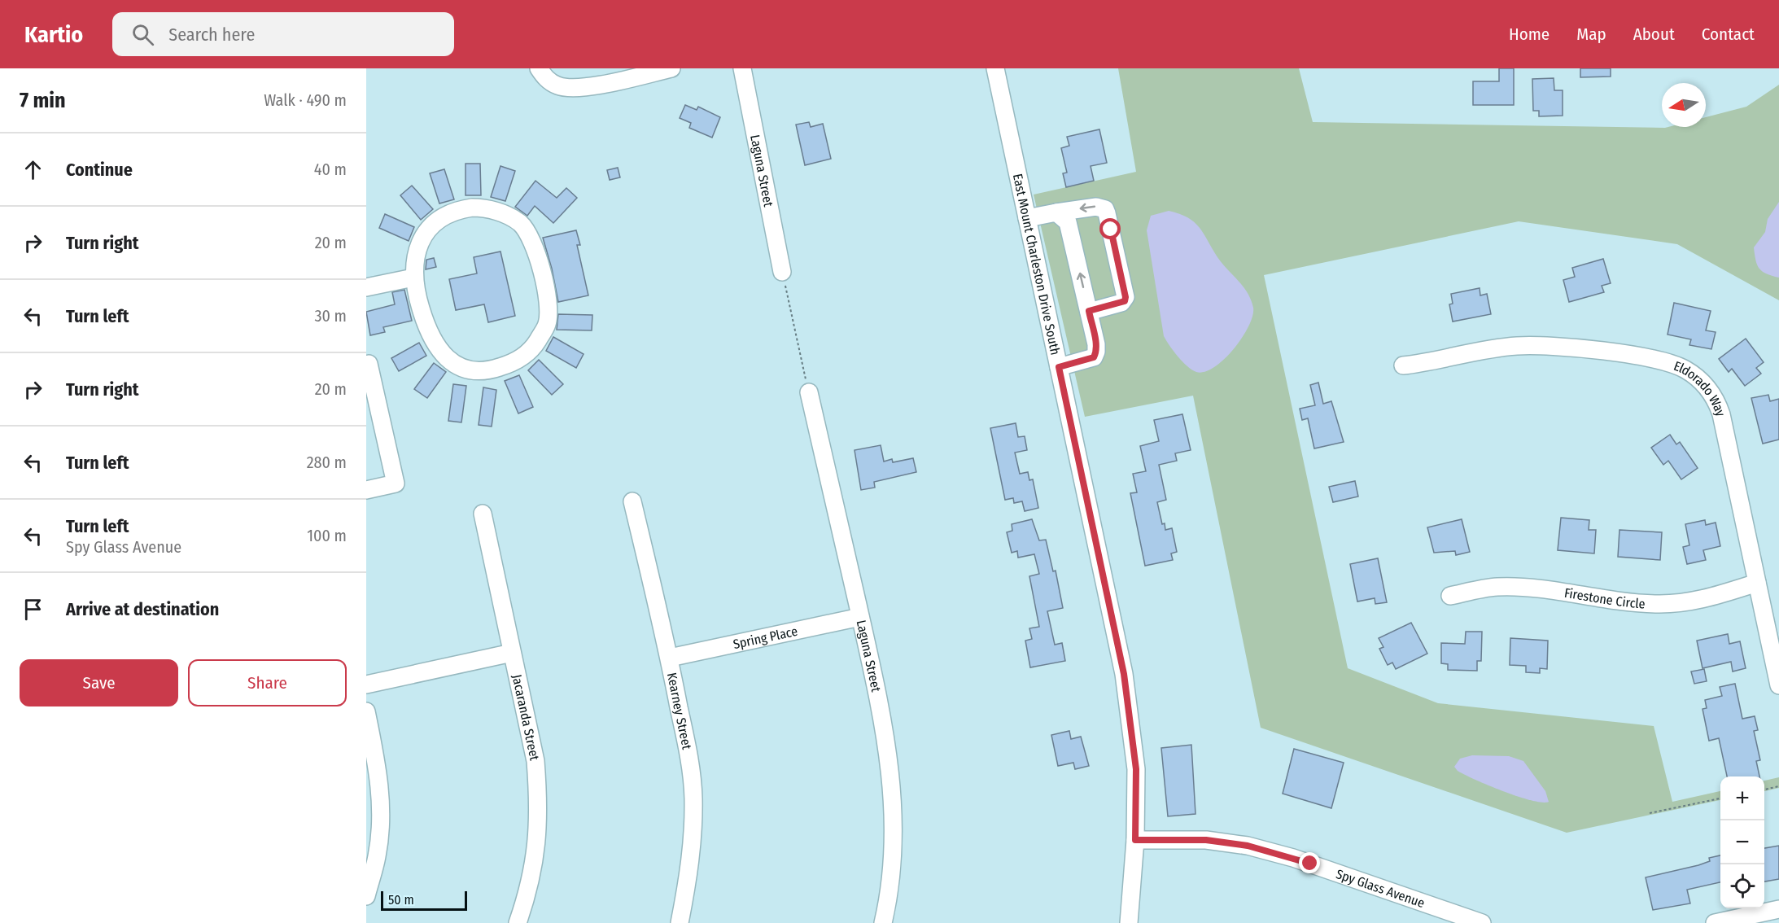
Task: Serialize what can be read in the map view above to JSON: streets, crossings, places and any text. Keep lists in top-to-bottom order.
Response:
{
  "streets": {
    "street": [
      "Laguna Street",
      "East Mount Charleston Drive South",
      "Eldorado Way",
      "Firestone Circle",
      "Spring Place",
      "Kearney Street",
      "Jacaranda Street",
      "Spy Glass Avenue"
    ]
  },
  "crossings": [
    ["Laguna Street", "Spring Place"],
    ["East Mount Charleston Drive South", "Spy Glass Avenue"],
    ["Eldorado Way", "Firestone Circle"],
    ["Spring Place", "Kearney Street"]
  ],
  "scale_bar": "50 m",
  "north": "left",
  "page": {
    "header": "Kartio",
    "search": "Search here",
    "nav": [
      "Home",
      "Map",
      "About",
      "Contact"
    ],
    "heading": ["7 min", "Walk · 490 m"],
    "list": [
      ["Continue", "40 m"],
      ["Turn right", "20 m"],
      ["Turn left", "30 m"],
      ["Turn right", "20 m"],
      ["Turn left", "280 m"],
      ["Turn left", "Spy Glass Avenue", "100 m"],
      "Arrive at destination"
    ],
    "buttons": ["Save", "Share"],
    "map_buttons": ["+", "−"],
    "scale": "50 m"
  }
}
